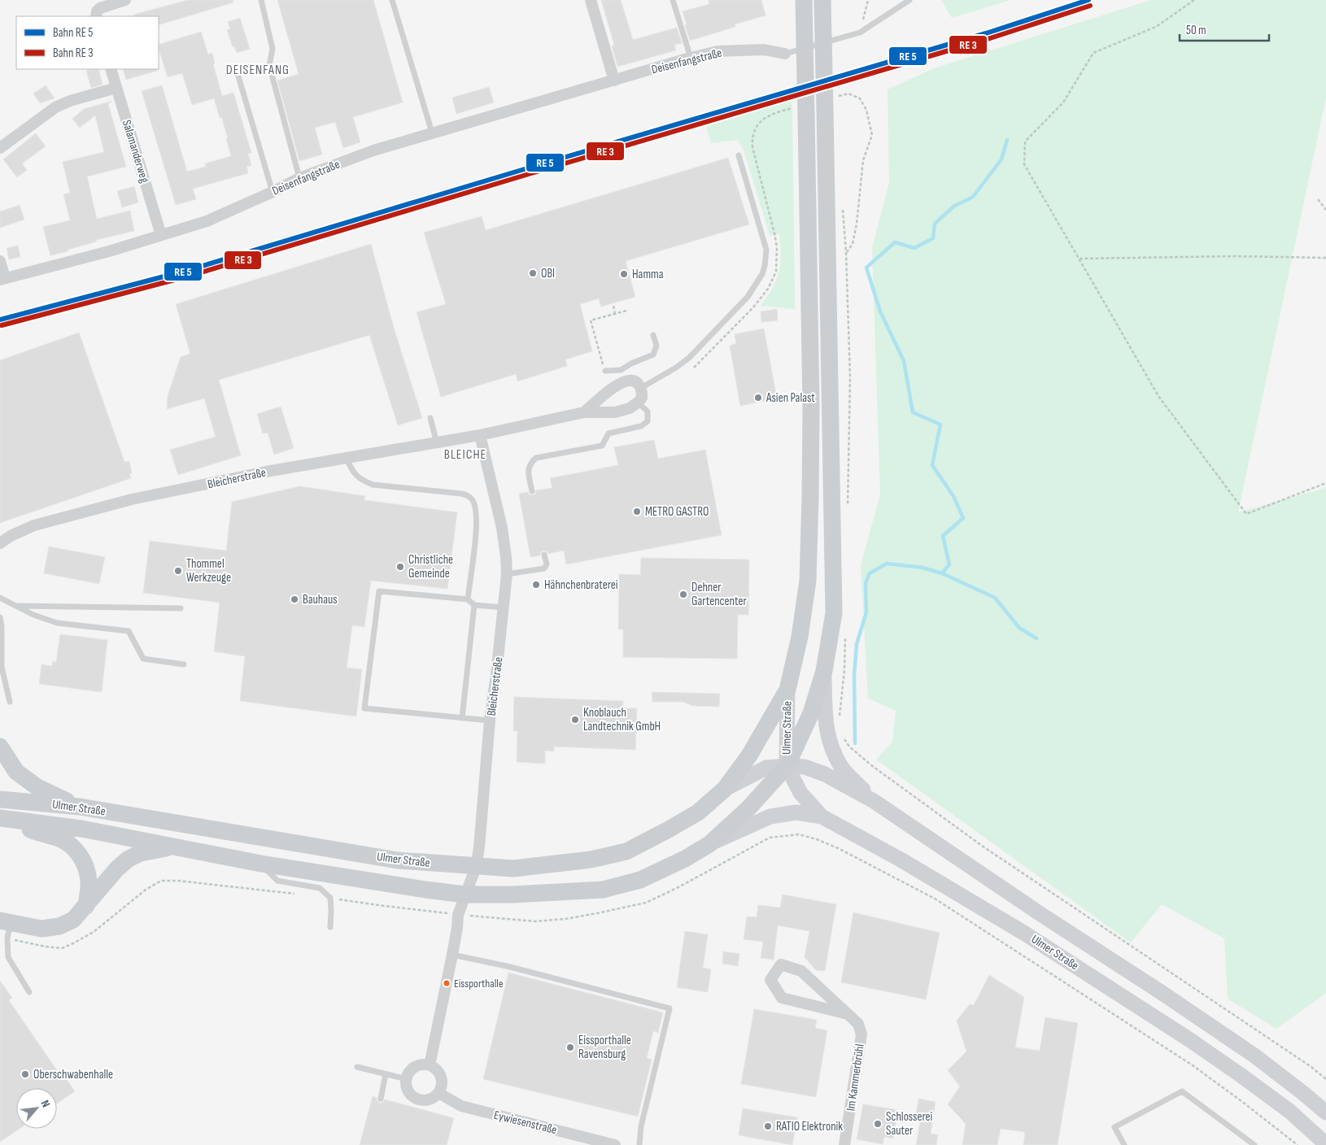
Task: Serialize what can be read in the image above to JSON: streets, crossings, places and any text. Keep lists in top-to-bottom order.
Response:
{
  "streets": {
    "main road": ["Ulmer Straße"],
    "street": [
      "Deisenfangstraße",
      "Salamanderweg",
      "Bleicherstraße",
      "Im Kammerbrühl",
      "Eywiesenstraße"
    ]
  },
  "crossings": [
    ["Deisenfangstraße", "Salamanderweg"],
    ["Bleicherstraße", "Ulmer Straße"]
  ],
  "districts": ["DEISENFANG", "BLEICHE"],
  "places": [
    "OBI",
    "Hamma",
    "Asien Palast",
    "METRO GASTRO",
    "Christliche Gemeinde",
    "Thommel Werkzeuge",
    "Hähnchenbraterei",
    "Dehner Gartencenter",
    "Bauhaus",
    "Knoblauch Landtechnik GmbH",
    "Eissporthalle",
    "Eissporthalle Ravensburg",
    "Oberschwabenhalle",
    "Schlosserei Sauter",
    "RATIO Elektronik"
  ],
  "legend": ["Bahn RE 5", "Bahn RE 3"],
  "scale_bar": "50 m",
  "north": "top right"
}
